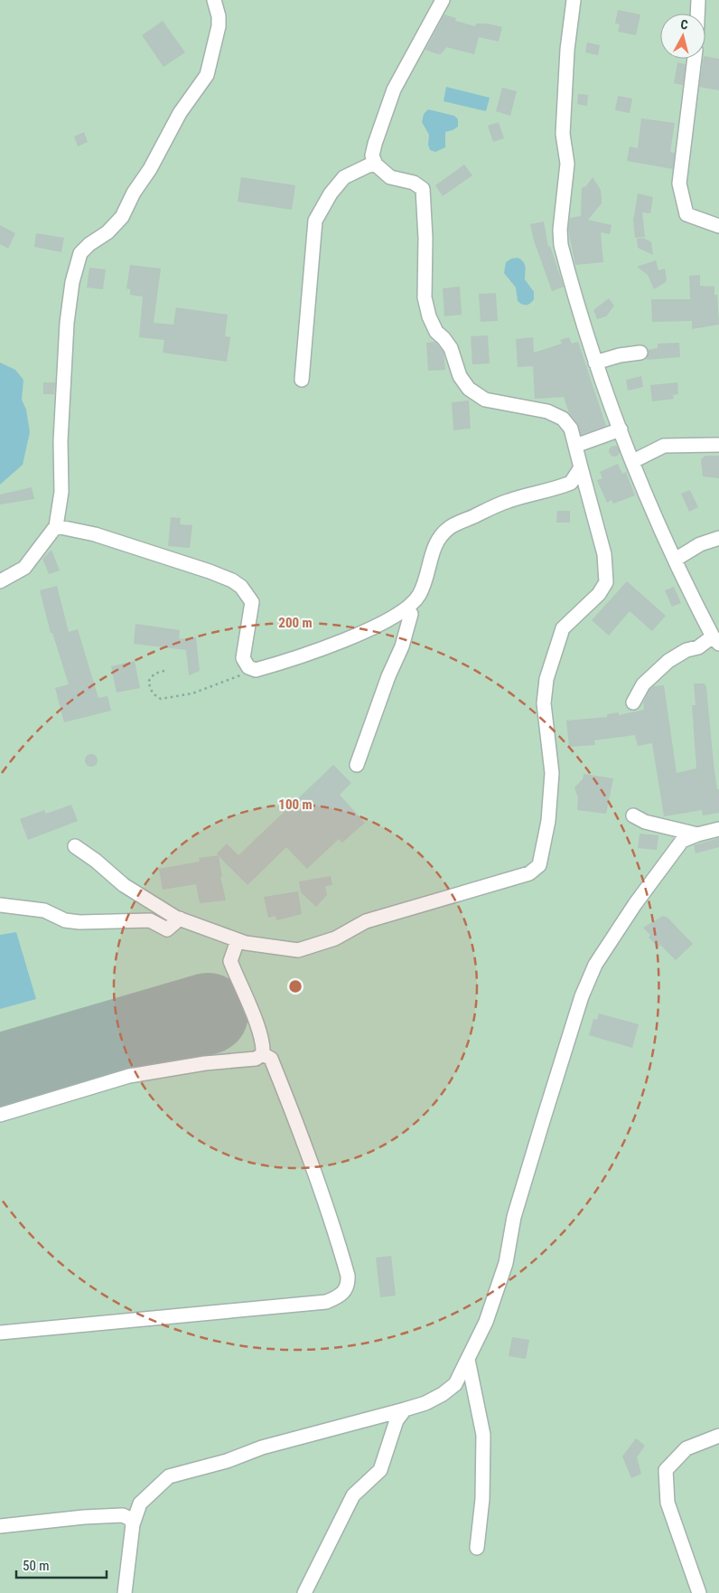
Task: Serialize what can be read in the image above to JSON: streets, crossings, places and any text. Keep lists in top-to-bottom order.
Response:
{
  "scale_bar": "50 m",
  "north": "top",
  "rings": ["200 m", "100 m"]
}
